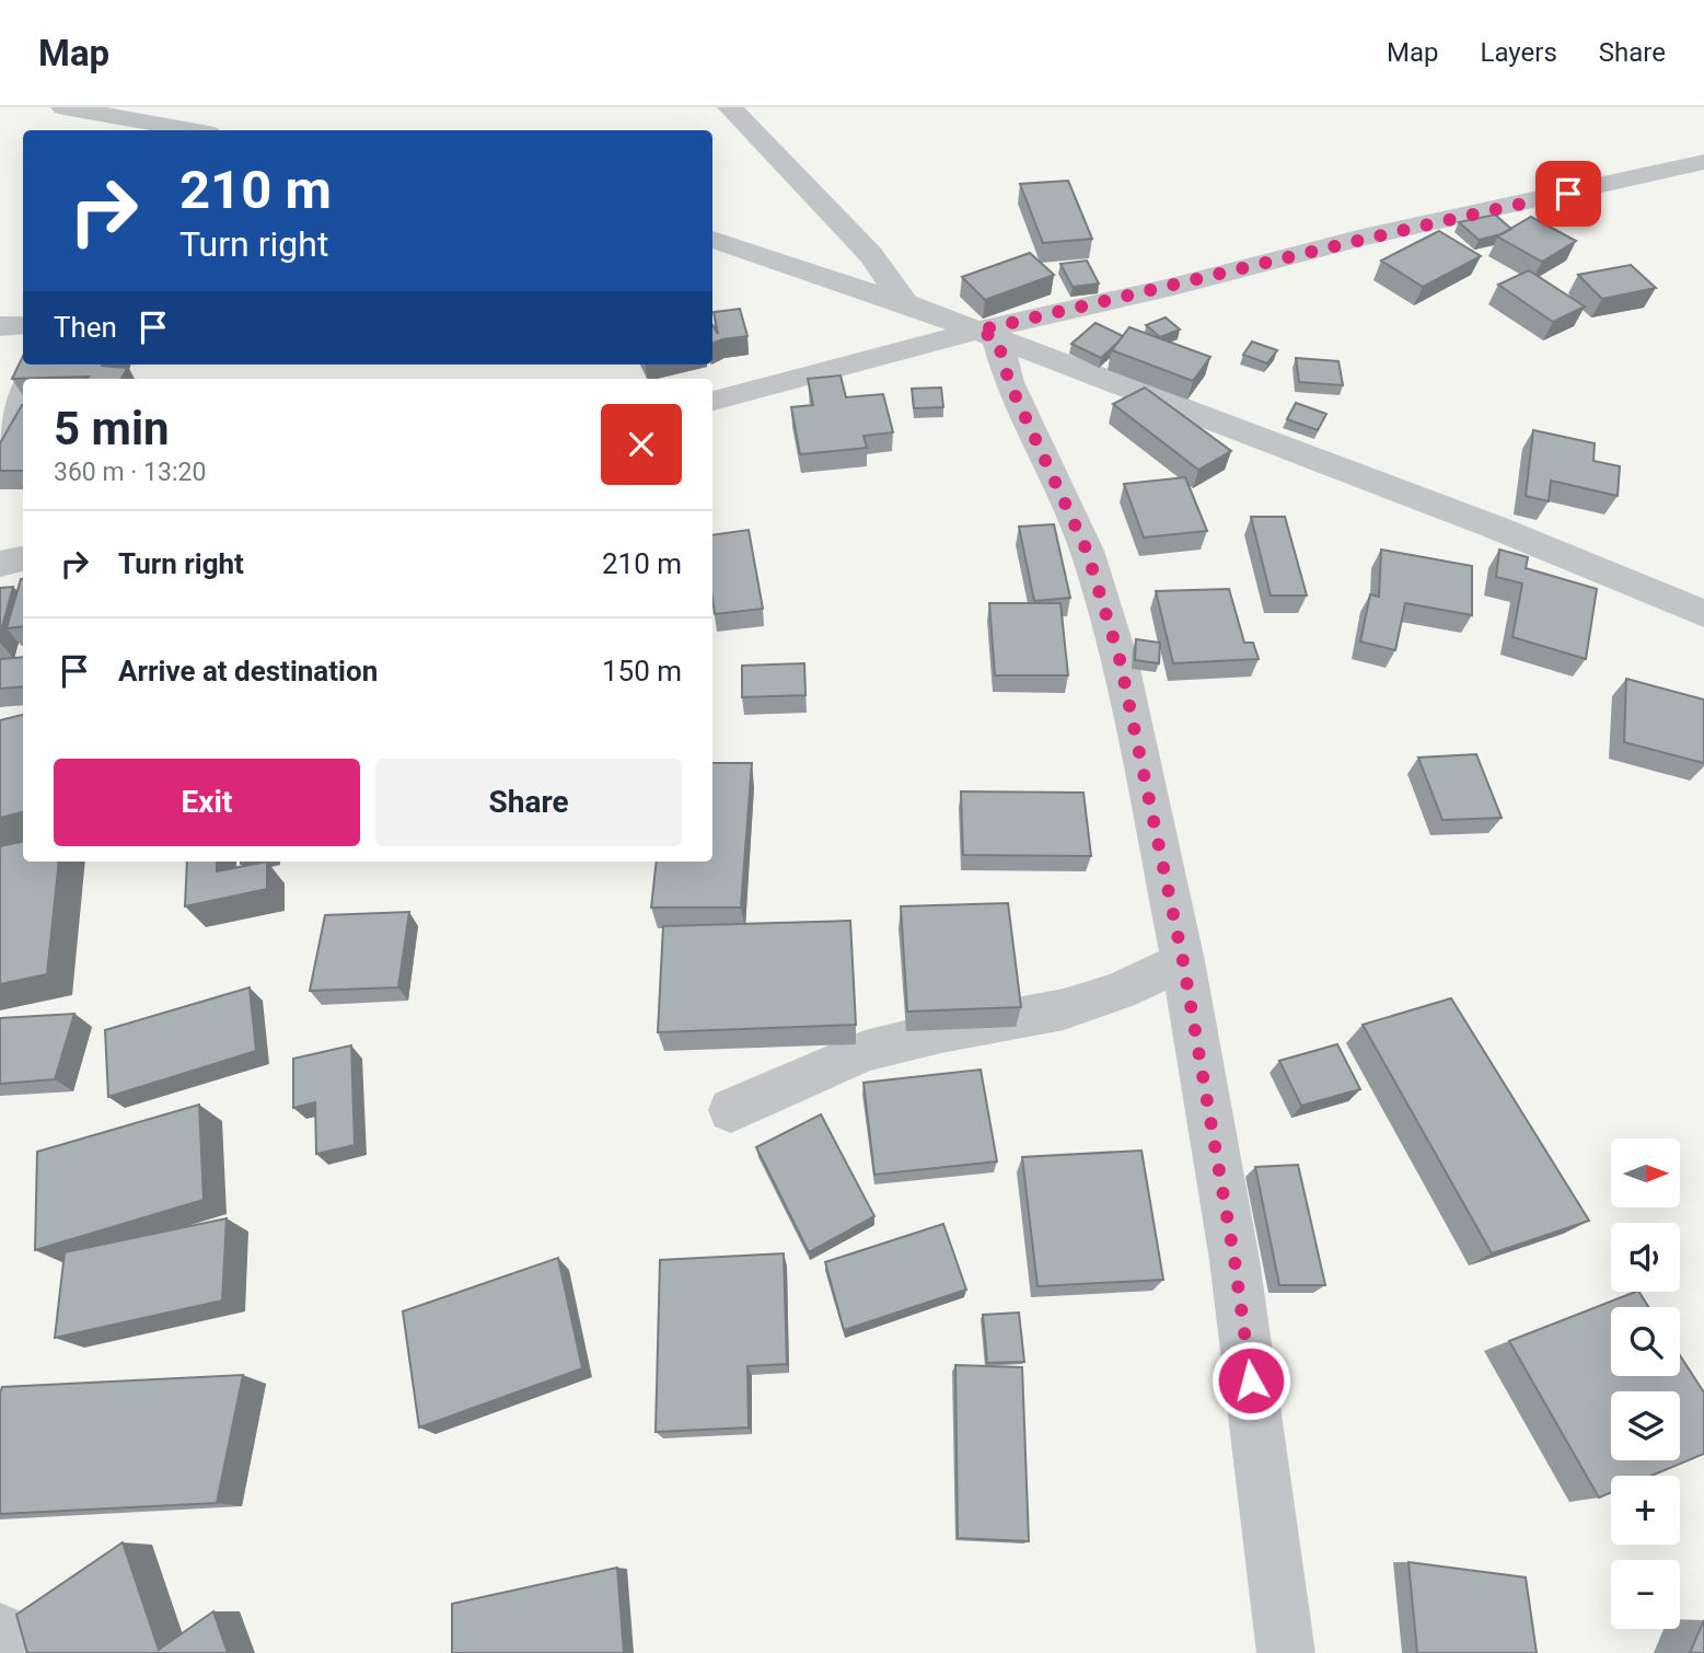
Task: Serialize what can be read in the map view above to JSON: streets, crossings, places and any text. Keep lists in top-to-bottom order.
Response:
{
  "north": "right",
  "page": {
    "header": "Map",
    "nav": ["Map", "Layers", "Share"],
    "turn": ["210 m", "Turn right"],
    "then": "Then",
    "heading": ["5 min", "360 m · 13:20"],
    "list": [
      {
        "name": "Turn right",
        "value": "210 m"
      },
      {
        "name": "Arrive at destination",
        "value": "150 m"
      }
    ],
    "buttons": ["Exit", "Share"],
    "map_buttons": ["+", "−"]
  }
}
